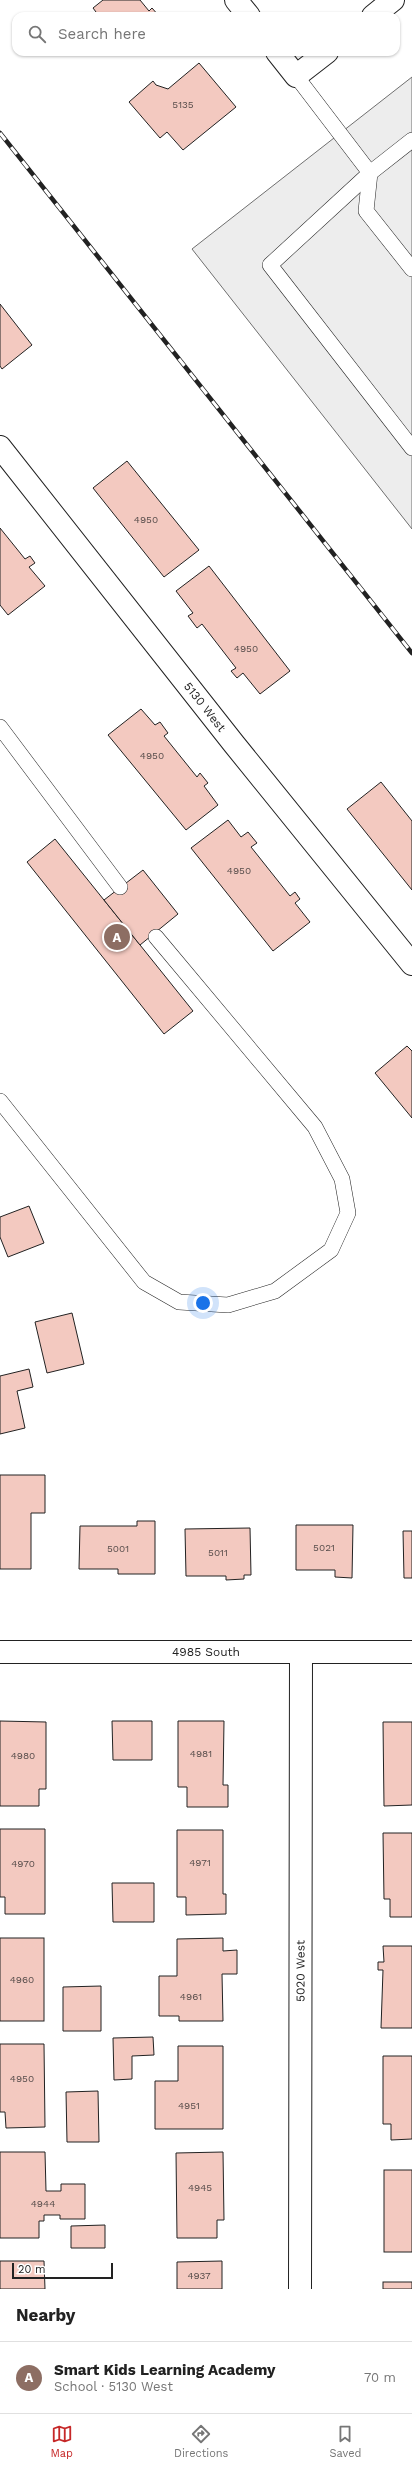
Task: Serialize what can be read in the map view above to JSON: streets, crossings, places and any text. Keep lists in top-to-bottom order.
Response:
{
  "streets": {
    "street": ["5130 West", "4985 South", "5020 West"]
  },
  "crossings": [
    ["4985 South", "5020 West"]
  ],
  "house_numbers": [
    "5135",
    "4950",
    "4950",
    "4950",
    "4950",
    "5021",
    "5001",
    "5011",
    "4981",
    "4980",
    "4971",
    "4970",
    "4960",
    "4961",
    "4950",
    "4951",
    "4945",
    "4944",
    "4937"
  ],
  "scale_bar": "20 m",
  "page": {
    "search": "Search here",
    "pins": "A",
    "scale": "20 m",
    "heading": "Nearby",
    "list": [
      {
        "mark": "A",
        "name": "Smart Kids Learning Academy",
        "note": "School · 5130 West",
        "value": "70 m"
      }
    ],
    "nav": ["Map", "Directions", "Saved"]
  }
}
